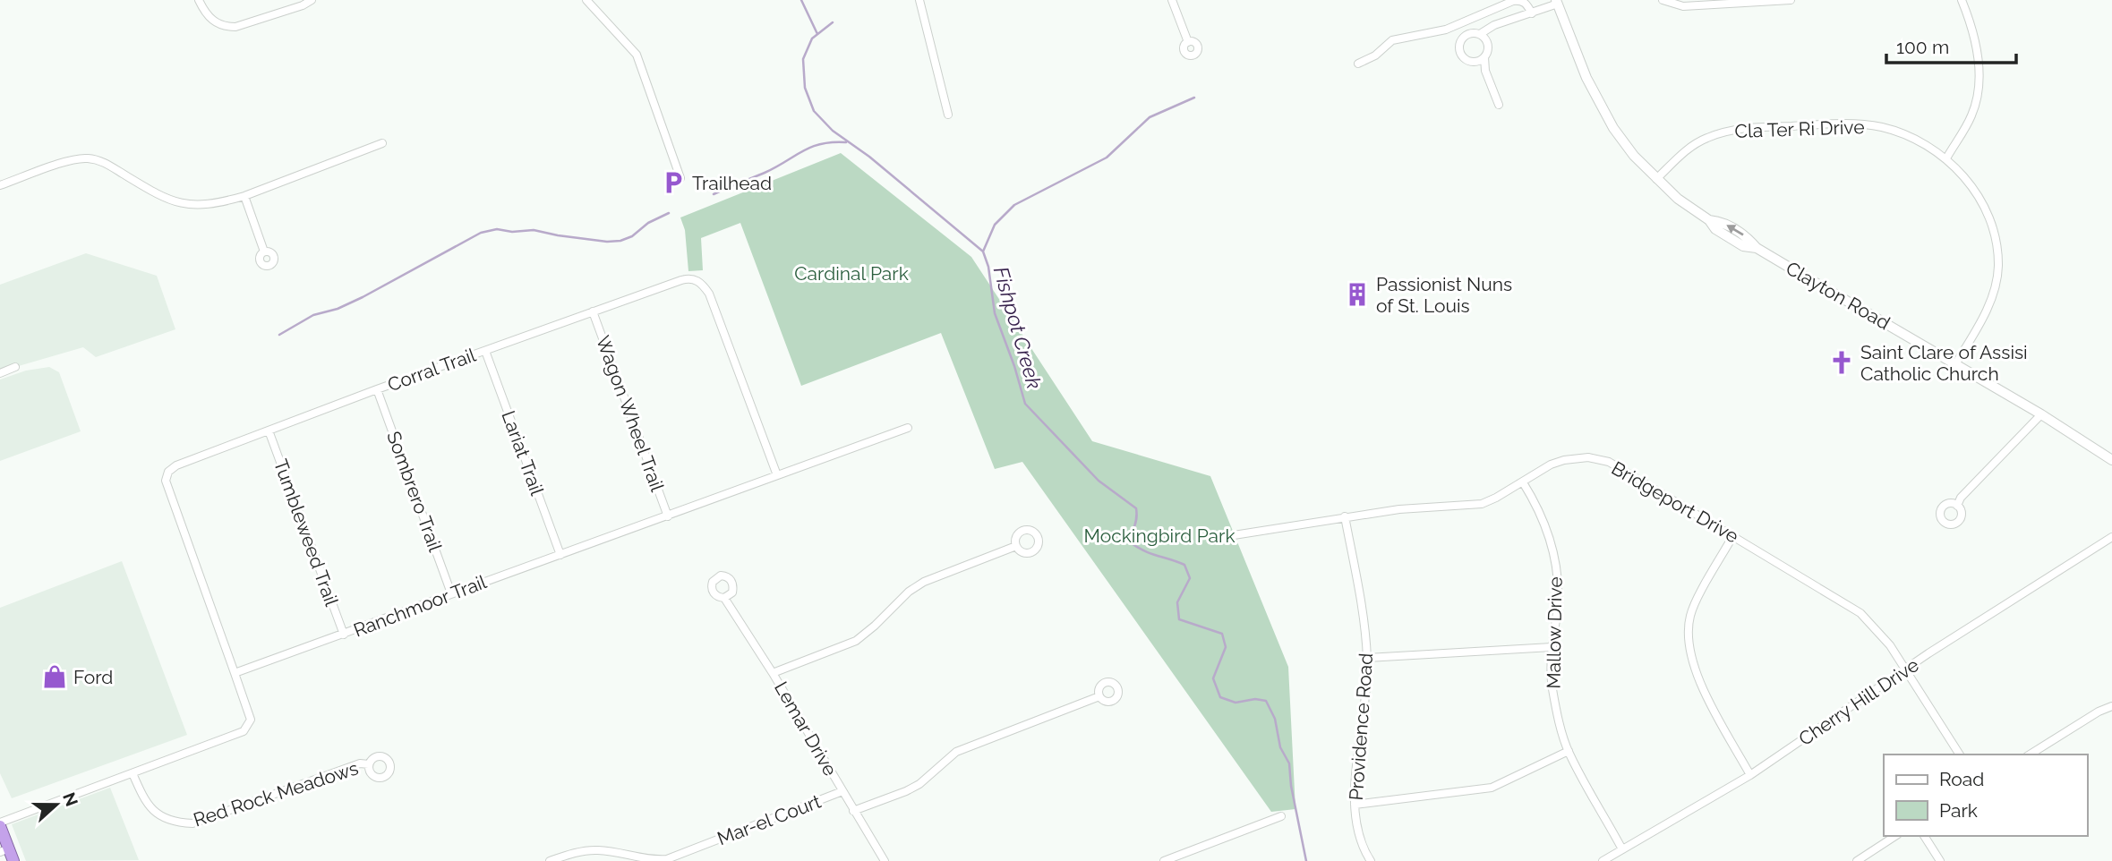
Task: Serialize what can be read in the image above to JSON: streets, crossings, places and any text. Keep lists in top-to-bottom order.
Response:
{
  "streets": {
    "main road": ["Clayton Road"],
    "street": [
      "Cla Ter Ri Drive",
      "Corral Trail",
      "Wagon Wheel Trail",
      "Lariat Trail",
      "Sombrero Trail",
      "Bridgeport Drive",
      "Tumbleweed Trail",
      "Ranchmoor Trail",
      "Mallow Drive",
      "Cherry Hill Drive",
      "Providence Road",
      "Lemar Drive",
      "Red Rock Meadows",
      "Mar-el Court"
    ]
  },
  "crossings": [
    ["Cla Ter Ri Drive", "Clayton Road"],
    ["Corral Trail", "Wagon Wheel Trail"],
    ["Corral Trail", "Lariat Trail"],
    ["Corral Trail", "Sombrero Trail"],
    ["Corral Trail", "Tumbleweed Trail"],
    ["Corral Trail", "Ranchmoor Trail"],
    ["Wagon Wheel Trail", "Ranchmoor Trail"],
    ["Lariat Trail", "Ranchmoor Trail"],
    ["Sombrero Trail", "Ranchmoor Trail"],
    ["Bridgeport Drive", "Mallow Drive"],
    ["Bridgeport Drive", "Cherry Hill Drive"],
    ["Bridgeport Drive", "Providence Road"],
    ["Tumbleweed Trail", "Ranchmoor Trail"],
    ["Mallow Drive", "Cherry Hill Drive"],
    ["Lemar Drive", "Mar-el Court"]
  ],
  "water": ["Fishpot Creek"],
  "parks": ["Cardinal Park", "Mockingbird Park"],
  "places": {
    "parking": ["Trailhead"],
    "building": ["Passionist Nuns of St. Louis"],
    "church": ["Saint Clare of Assisi Catholic Church"],
    "shop": ["Ford"]
  },
  "legend": ["Road", "Park"],
  "scale_bar": "100 m",
  "north": "right"
}
